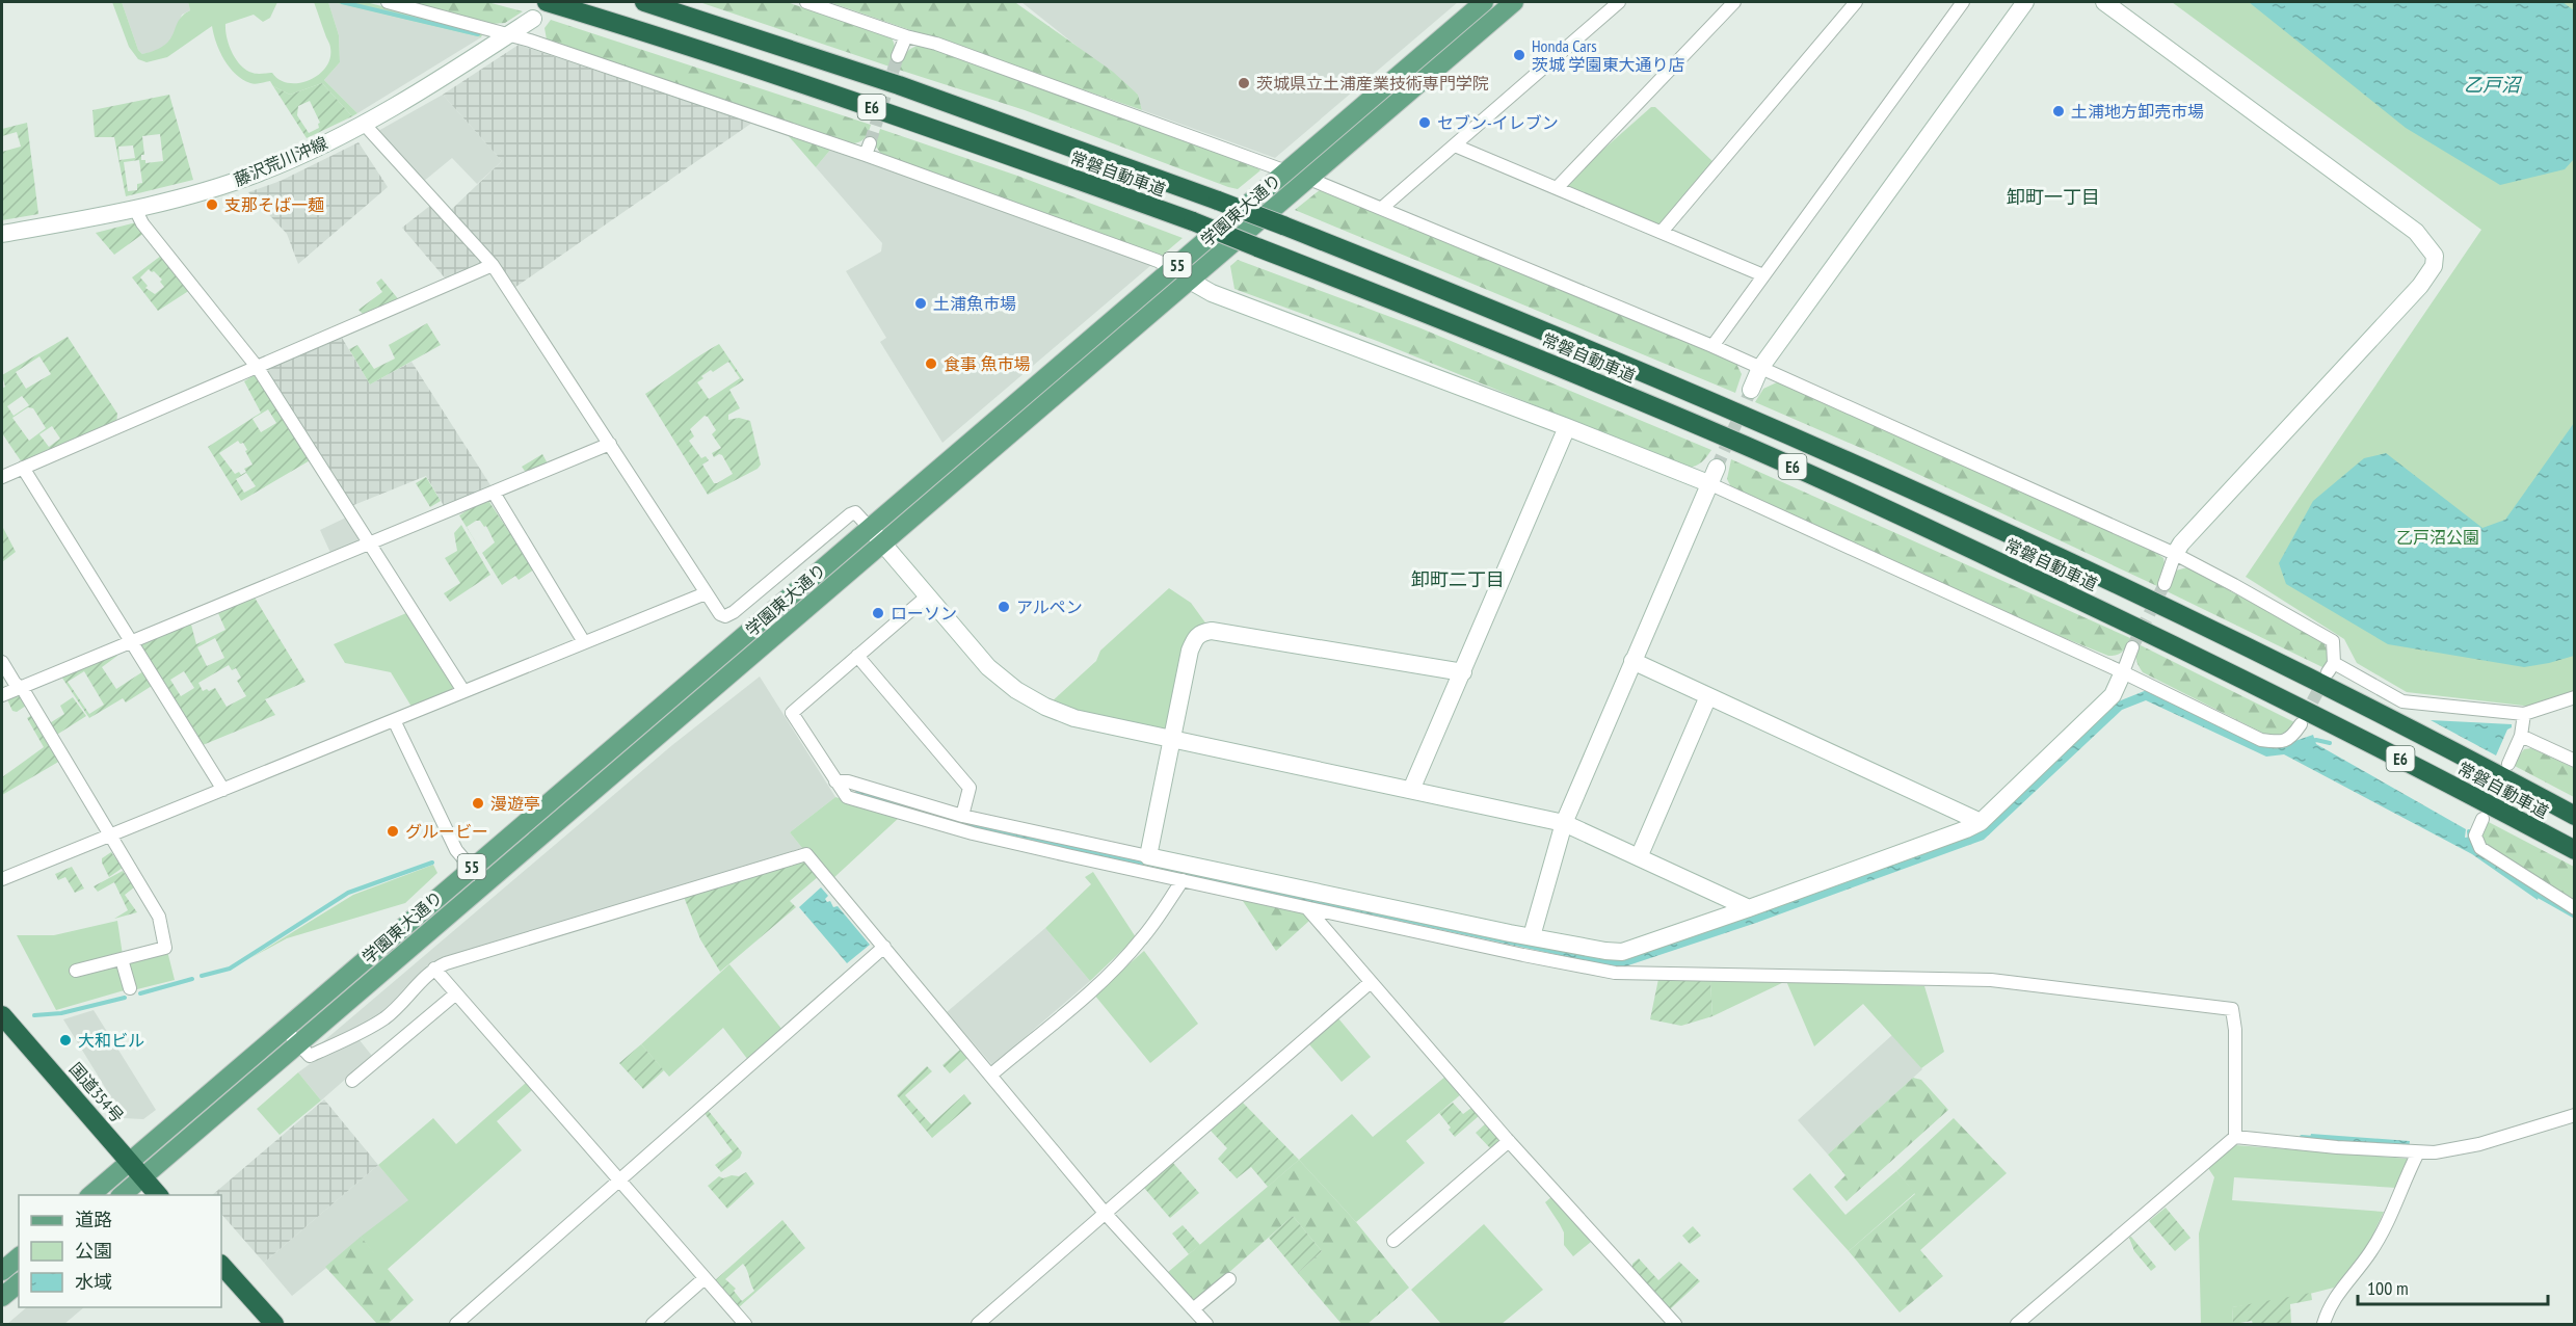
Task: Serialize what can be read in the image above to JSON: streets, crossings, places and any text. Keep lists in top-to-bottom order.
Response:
{
  "streets": {
    "highway": ["E6", "常磐自動車道", "国道354号"],
    "main road": ["学園東大通り", "55"],
    "street": ["藤沢荒川沖線"]
  },
  "crossings": [
    ["学園東大通り", "国道354号"]
  ],
  "districts": ["卸町一丁目", "卸町二丁目"],
  "water": ["乙戸沼"],
  "parks": ["乙戸沼公園"],
  "places": [
    "Honda Cars 茨城 学園東大通り店",
    "茨城県立土浦産業技術専門学院",
    "土浦地方卸売市場",
    "セブン-イレブン",
    "支那そば一麺",
    "土浦魚市場",
    "食事 魚市場",
    "アルペン",
    "ローソン",
    "漫遊亭",
    "グルービー",
    "大和ビル"
  ],
  "legend": ["道路", "公園", "水域"],
  "scale_bar": "100 m"
}
